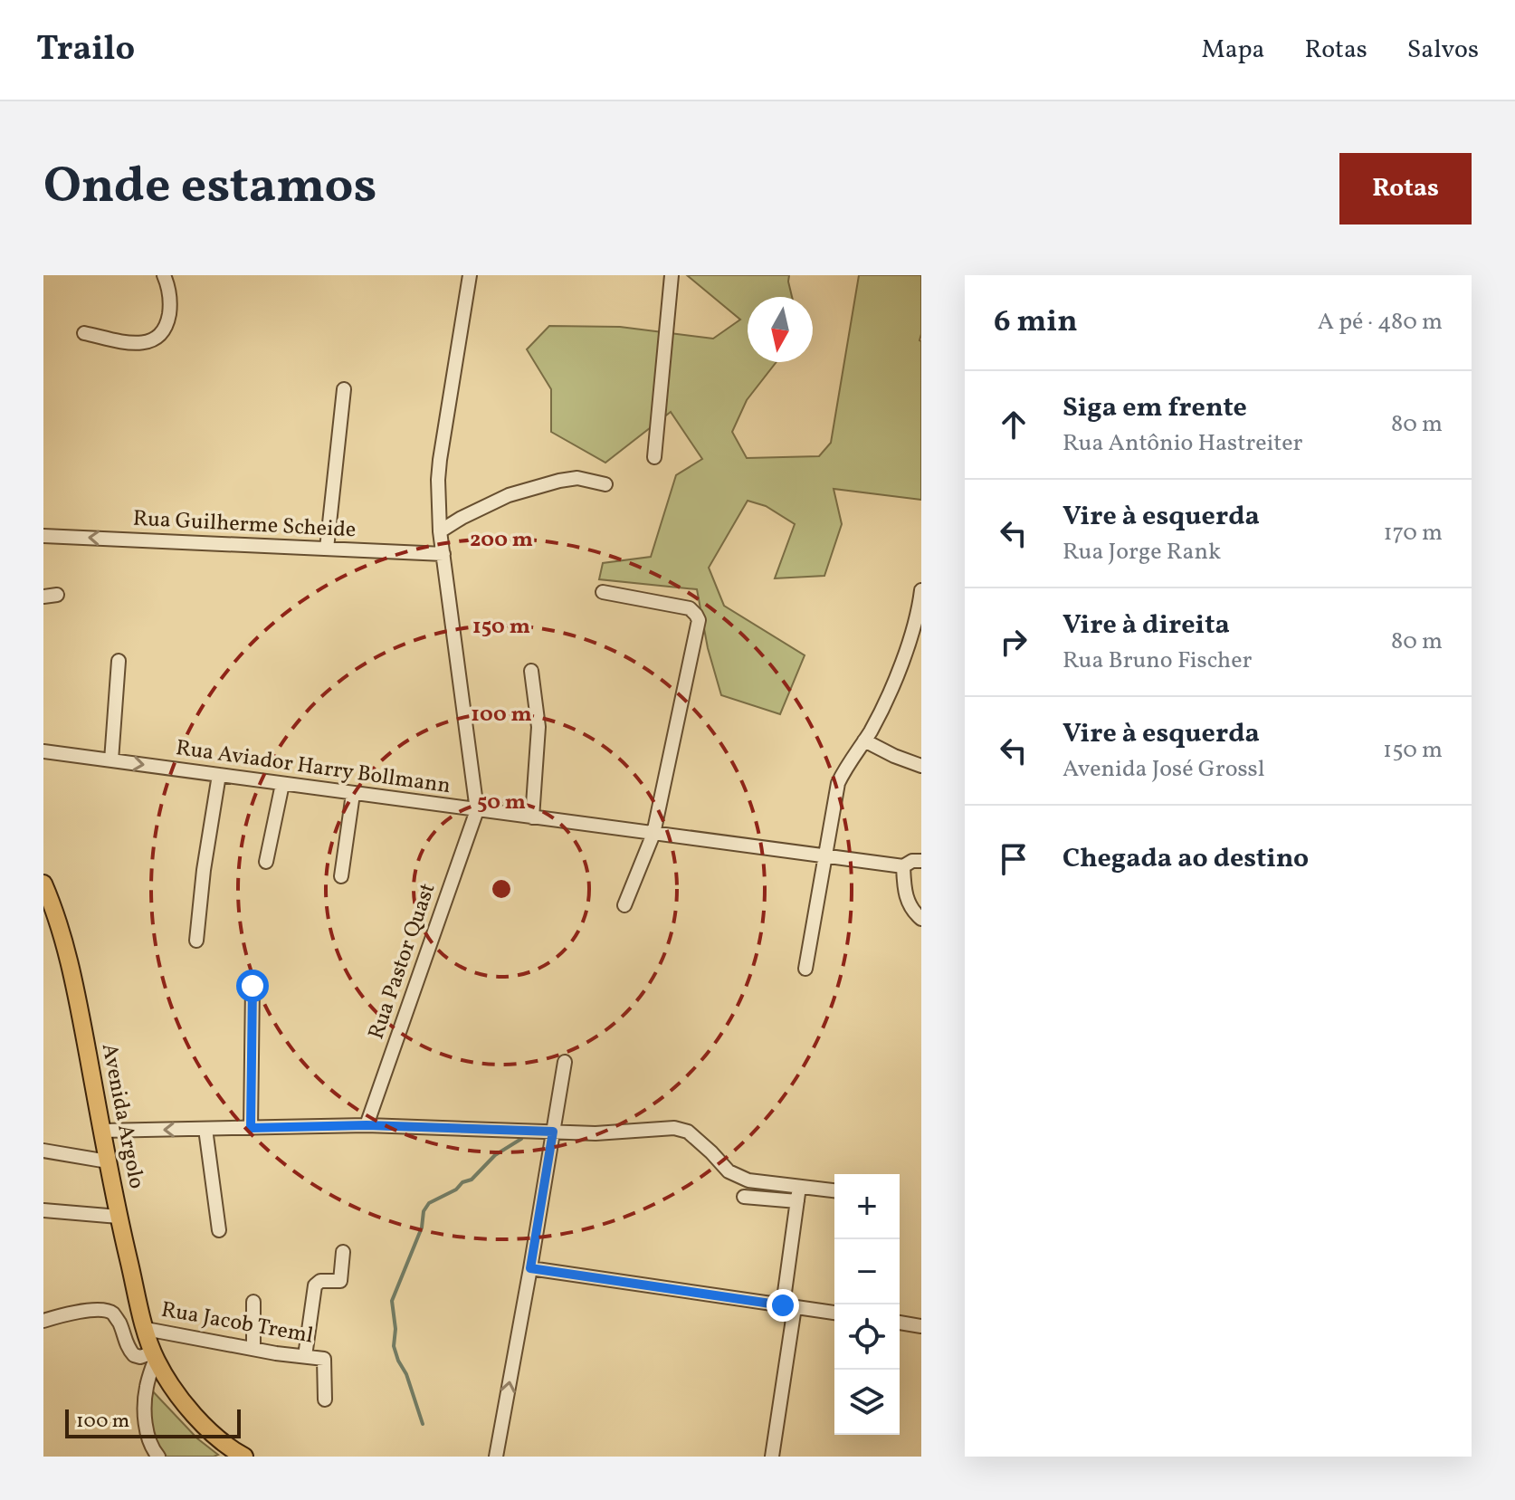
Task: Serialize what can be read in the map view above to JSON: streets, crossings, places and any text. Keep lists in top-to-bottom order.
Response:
{
  "streets": {
    "main road": ["Avenida Argolo"],
    "street": [
      "Rua Guilherme Scheide",
      "Rua Aviador Harry Bollmann",
      "Rua Pastor Quast",
      "Rua Jacob Treml"
    ]
  },
  "crossings": [
    ["Rua Aviador Harry Bollmann", "Rua Pastor Quast"],
    ["Avenida Argolo", "Rua Jacob Treml"]
  ],
  "one_way": ["Rua Guilherme Scheide"],
  "scale_bar": "100 m",
  "north": "bottom",
  "page": {
    "header": "Trailo",
    "nav": ["Mapa", "Rotas", "Salvos"],
    "title": "Onde estamos",
    "buttons": "Rotas",
    "heading": ["6 min", "A pé · 480 m"],
    "list": [
      ["Siga em frente", "Rua Antônio Hastreiter", "80 m"],
      ["Vire à esquerda", "Rua Jorge Rank", "170 m"],
      ["Vire à direita", "Rua Bruno Fischer", "80 m"],
      ["Vire à esquerda", "Avenida José Grossl", "150 m"],
      "Chegada ao destino"
    ],
    "map_buttons": ["+", "−"],
    "scale": "100 m"
  },
  "rings": [
    "200 m",
    "150 m",
    "100 m",
    "50 m"
  ]
}
